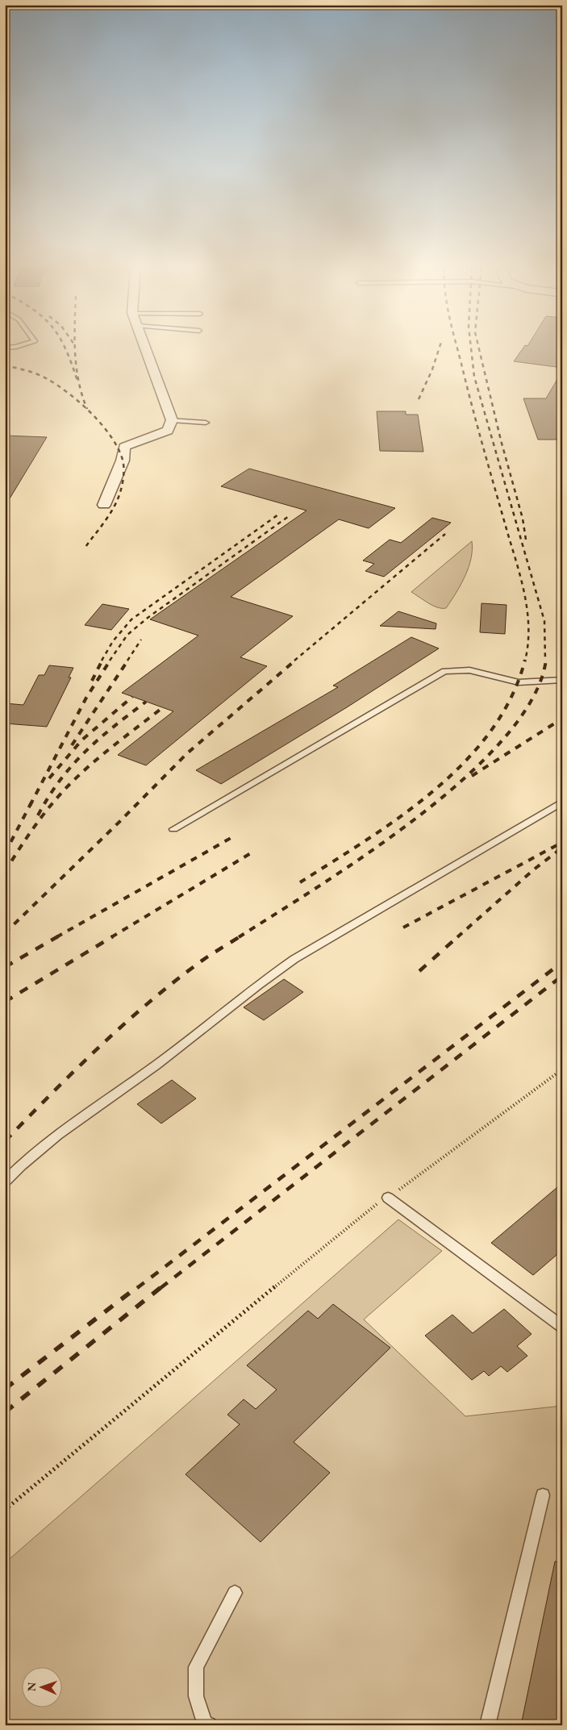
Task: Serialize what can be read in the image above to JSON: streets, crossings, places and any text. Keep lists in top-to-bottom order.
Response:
{
  "north": "left"
}
